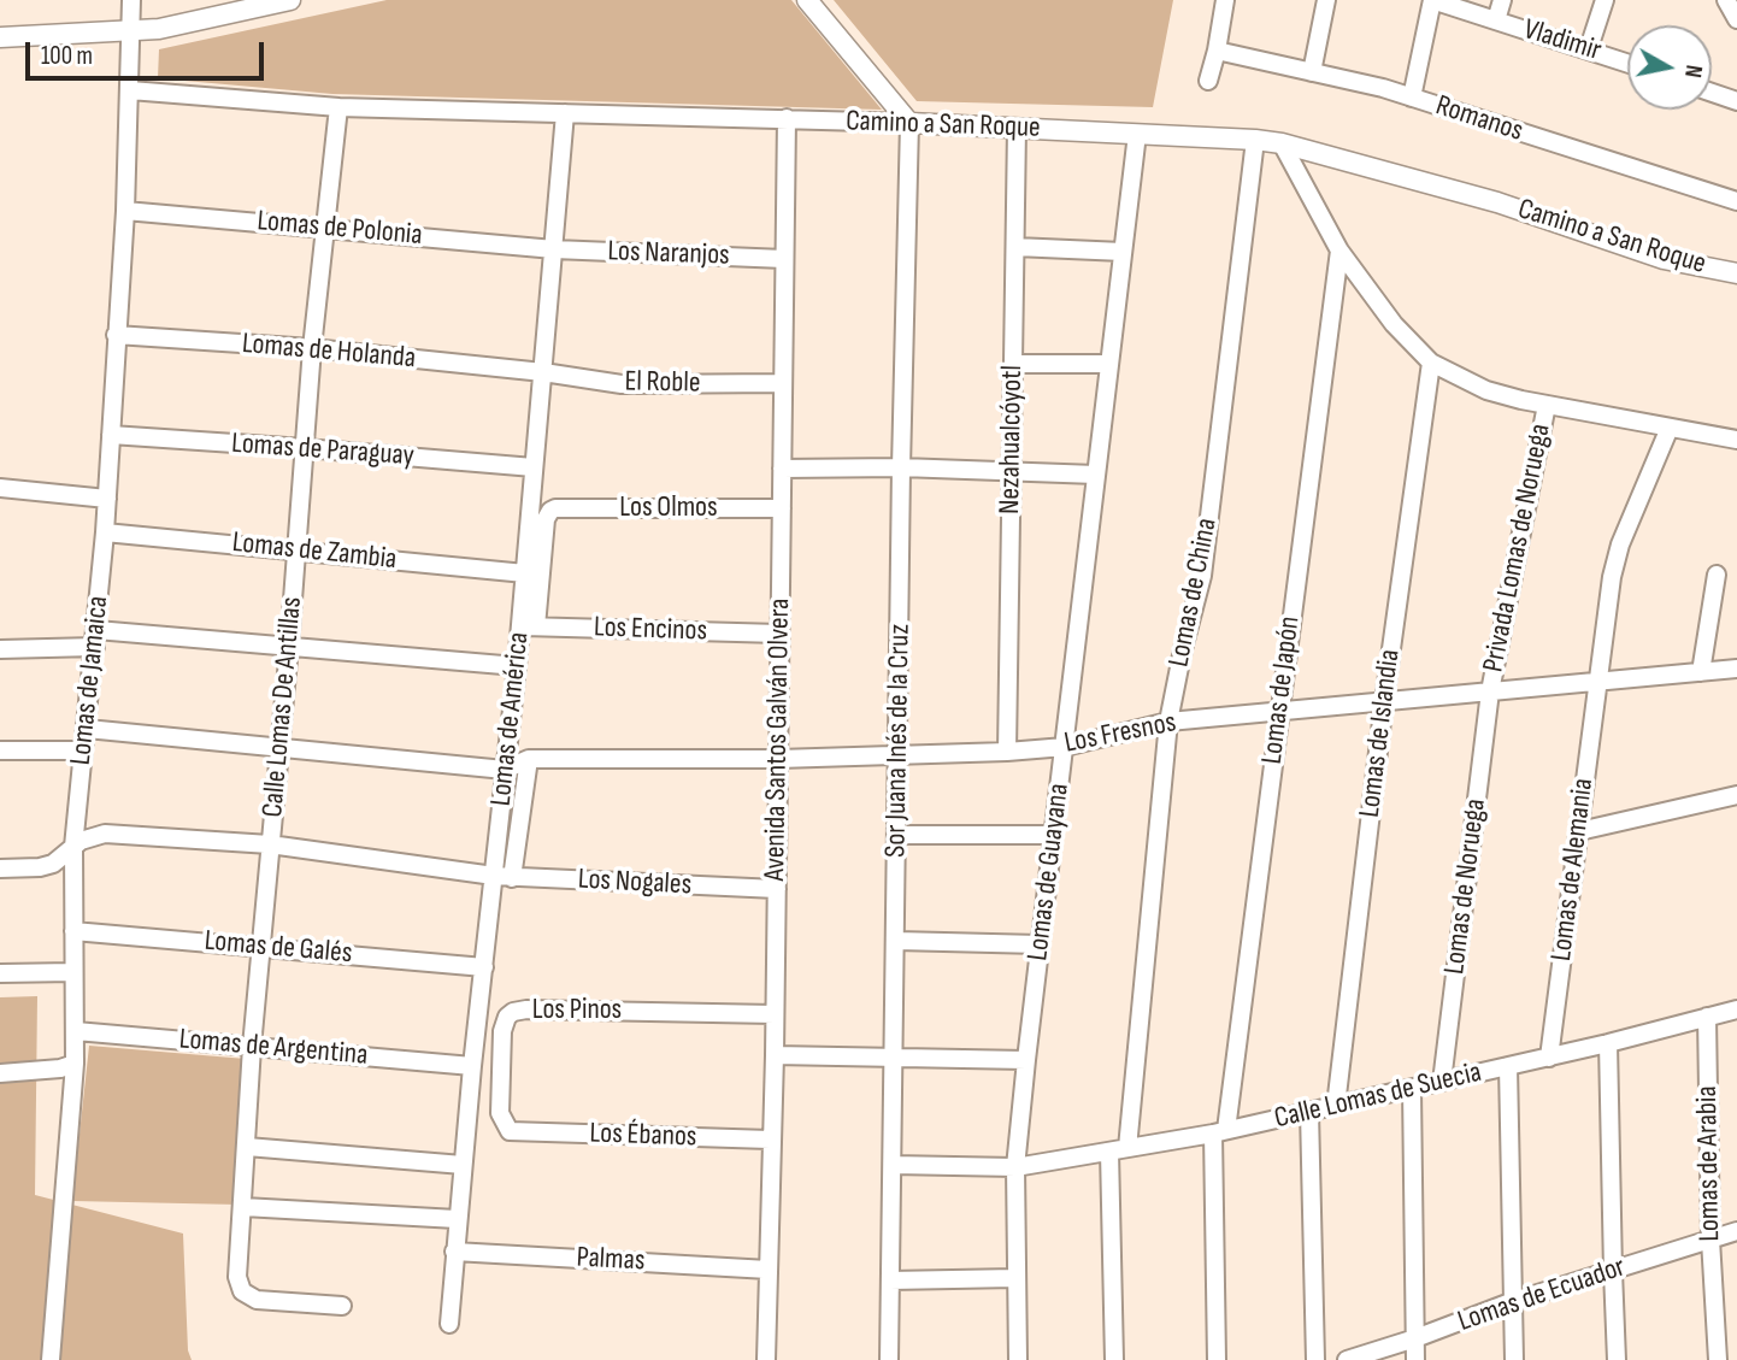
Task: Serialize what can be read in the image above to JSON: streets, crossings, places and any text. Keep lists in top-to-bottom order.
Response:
{
  "streets": {
    "street": [
      "Vladimir",
      "Romanos",
      "Camino a San Roque",
      "Lomas de Polonia",
      "Los Naranjos",
      "Lomas de Holanda",
      "El Roble",
      "Nezahualcóyotl",
      "Lomas de Paraguay",
      "Los Olmos",
      "Privada Lomas de Noruega",
      "Lomas de Zambia",
      "Lomas de China",
      "Los Encinos",
      "Lomas de Jamaica",
      "Lomas de Japón",
      "Calle Lomas De Antillas",
      "Lomas de América",
      "Los Fresnos",
      "Lomas de Islandia",
      "Avenida Santos Galván Olvera",
      "Sor Juana Inés de la Cruz",
      "Lomas de Alemania",
      "Lomas de Guayana",
      "Los Nogales",
      "Lomas de Noruega",
      "Lomas de Galés",
      "Los Pinos",
      "Lomas de Argentina",
      "Calle Lomas de Suecia",
      "Los Ébanos",
      "Lomas de Arabia",
      "Palmas",
      "Lomas de Ecuador"
    ]
  },
  "crossings": [
    ["Camino a San Roque", "Nezahualcóyotl"],
    ["Camino a San Roque", "Lomas de China"],
    ["Camino a San Roque", "Lomas de Jamaica"],
    ["Camino a San Roque", "Calle Lomas De Antillas"],
    ["Camino a San Roque", "Lomas de América"],
    ["Camino a San Roque", "Avenida Santos Galván Olvera"],
    ["Camino a San Roque", "Sor Juana Inés de la Cruz"],
    ["Camino a San Roque", "Lomas de Guayana"],
    ["Lomas de Polonia", "Los Naranjos"],
    ["Lomas de Polonia", "Lomas de Jamaica"],
    ["Lomas de Polonia", "Calle Lomas De Antillas"],
    ["Lomas de Polonia", "Lomas de América"],
    ["Los Naranjos", "Lomas de América"],
    ["Los Naranjos", "Avenida Santos Galván Olvera"],
    ["Lomas de Holanda", "El Roble"],
    ["Lomas de Holanda", "Lomas de Jamaica"],
    ["Lomas de Holanda", "Calle Lomas De Antillas"],
    ["Lomas de Holanda", "Lomas de América"],
    ["El Roble", "Lomas de América"],
    ["El Roble", "Avenida Santos Galván Olvera"],
    ["Nezahualcóyotl", "Los Fresnos"],
    ["Lomas de Paraguay", "Lomas de Jamaica"],
    ["Lomas de Paraguay", "Calle Lomas De Antillas"],
    ["Lomas de Paraguay", "Lomas de América"],
    ["Los Olmos", "Los Encinos"],
    ["Los Olmos", "Lomas de América"],
    ["Los Olmos", "Avenida Santos Galván Olvera"],
    ["Privada Lomas de Noruega", "Los Fresnos"],
    ["Privada Lomas de Noruega", "Lomas de Noruega"],
    ["Lomas de Zambia", "Lomas de Jamaica"],
    ["Lomas de Zambia", "Calle Lomas De Antillas"],
    ["Lomas de Zambia", "Lomas de América"],
    ["Lomas de China", "Los Fresnos"],
    ["Lomas de China", "Calle Lomas de Suecia"],
    ["Los Encinos", "Lomas de América"],
    ["Los Encinos", "Avenida Santos Galván Olvera"],
    ["Lomas de Jamaica", "Los Nogales"],
    ["Lomas de Jamaica", "Lomas de Galés"],
    ["Lomas de Jamaica", "Lomas de Argentina"],
    ["Lomas de Japón", "Los Fresnos"],
    ["Lomas de Japón", "Calle Lomas de Suecia"],
    ["Calle Lomas De Antillas", "Los Nogales"],
    ["Calle Lomas De Antillas", "Lomas de Galés"],
    ["Calle Lomas De Antillas", "Lomas de Argentina"],
    ["Lomas de América", "Los Fresnos"],
    ["Lomas de América", "Los Nogales"],
    ["Lomas de América", "Lomas de Galés"],
    ["Lomas de América", "Lomas de Argentina"],
    ["Lomas de América", "Palmas"],
    ["Los Fresnos", "Lomas de Islandia"],
    ["Los Fresnos", "Avenida Santos Galván Olvera"],
    ["Los Fresnos", "Sor Juana Inés de la Cruz"],
    ["Los Fresnos", "Lomas de Alemania"],
    ["Los Fresnos", "Lomas de Guayana"],
    ["Los Fresnos", "Lomas de Noruega"],
    ["Lomas de Islandia", "Calle Lomas de Suecia"],
    ["Avenida Santos Galván Olvera", "Los Nogales"],
    ["Avenida Santos Galván Olvera", "Los Pinos"],
    ["Avenida Santos Galván Olvera", "Los Ébanos"],
    ["Avenida Santos Galván Olvera", "Palmas"],
    ["Sor Juana Inés de la Cruz", "Calle Lomas de Suecia"],
    ["Lomas de Alemania", "Calle Lomas de Suecia"],
    ["Lomas de Guayana", "Calle Lomas de Suecia"],
    ["Lomas de Noruega", "Calle Lomas de Suecia"],
    ["Los Pinos", "Los Ébanos"],
    ["Calle Lomas de Suecia", "Lomas de Arabia"],
    ["Lomas de Arabia", "Lomas de Ecuador"]
  ],
  "scale_bar": "100 m",
  "north": "right"
}
